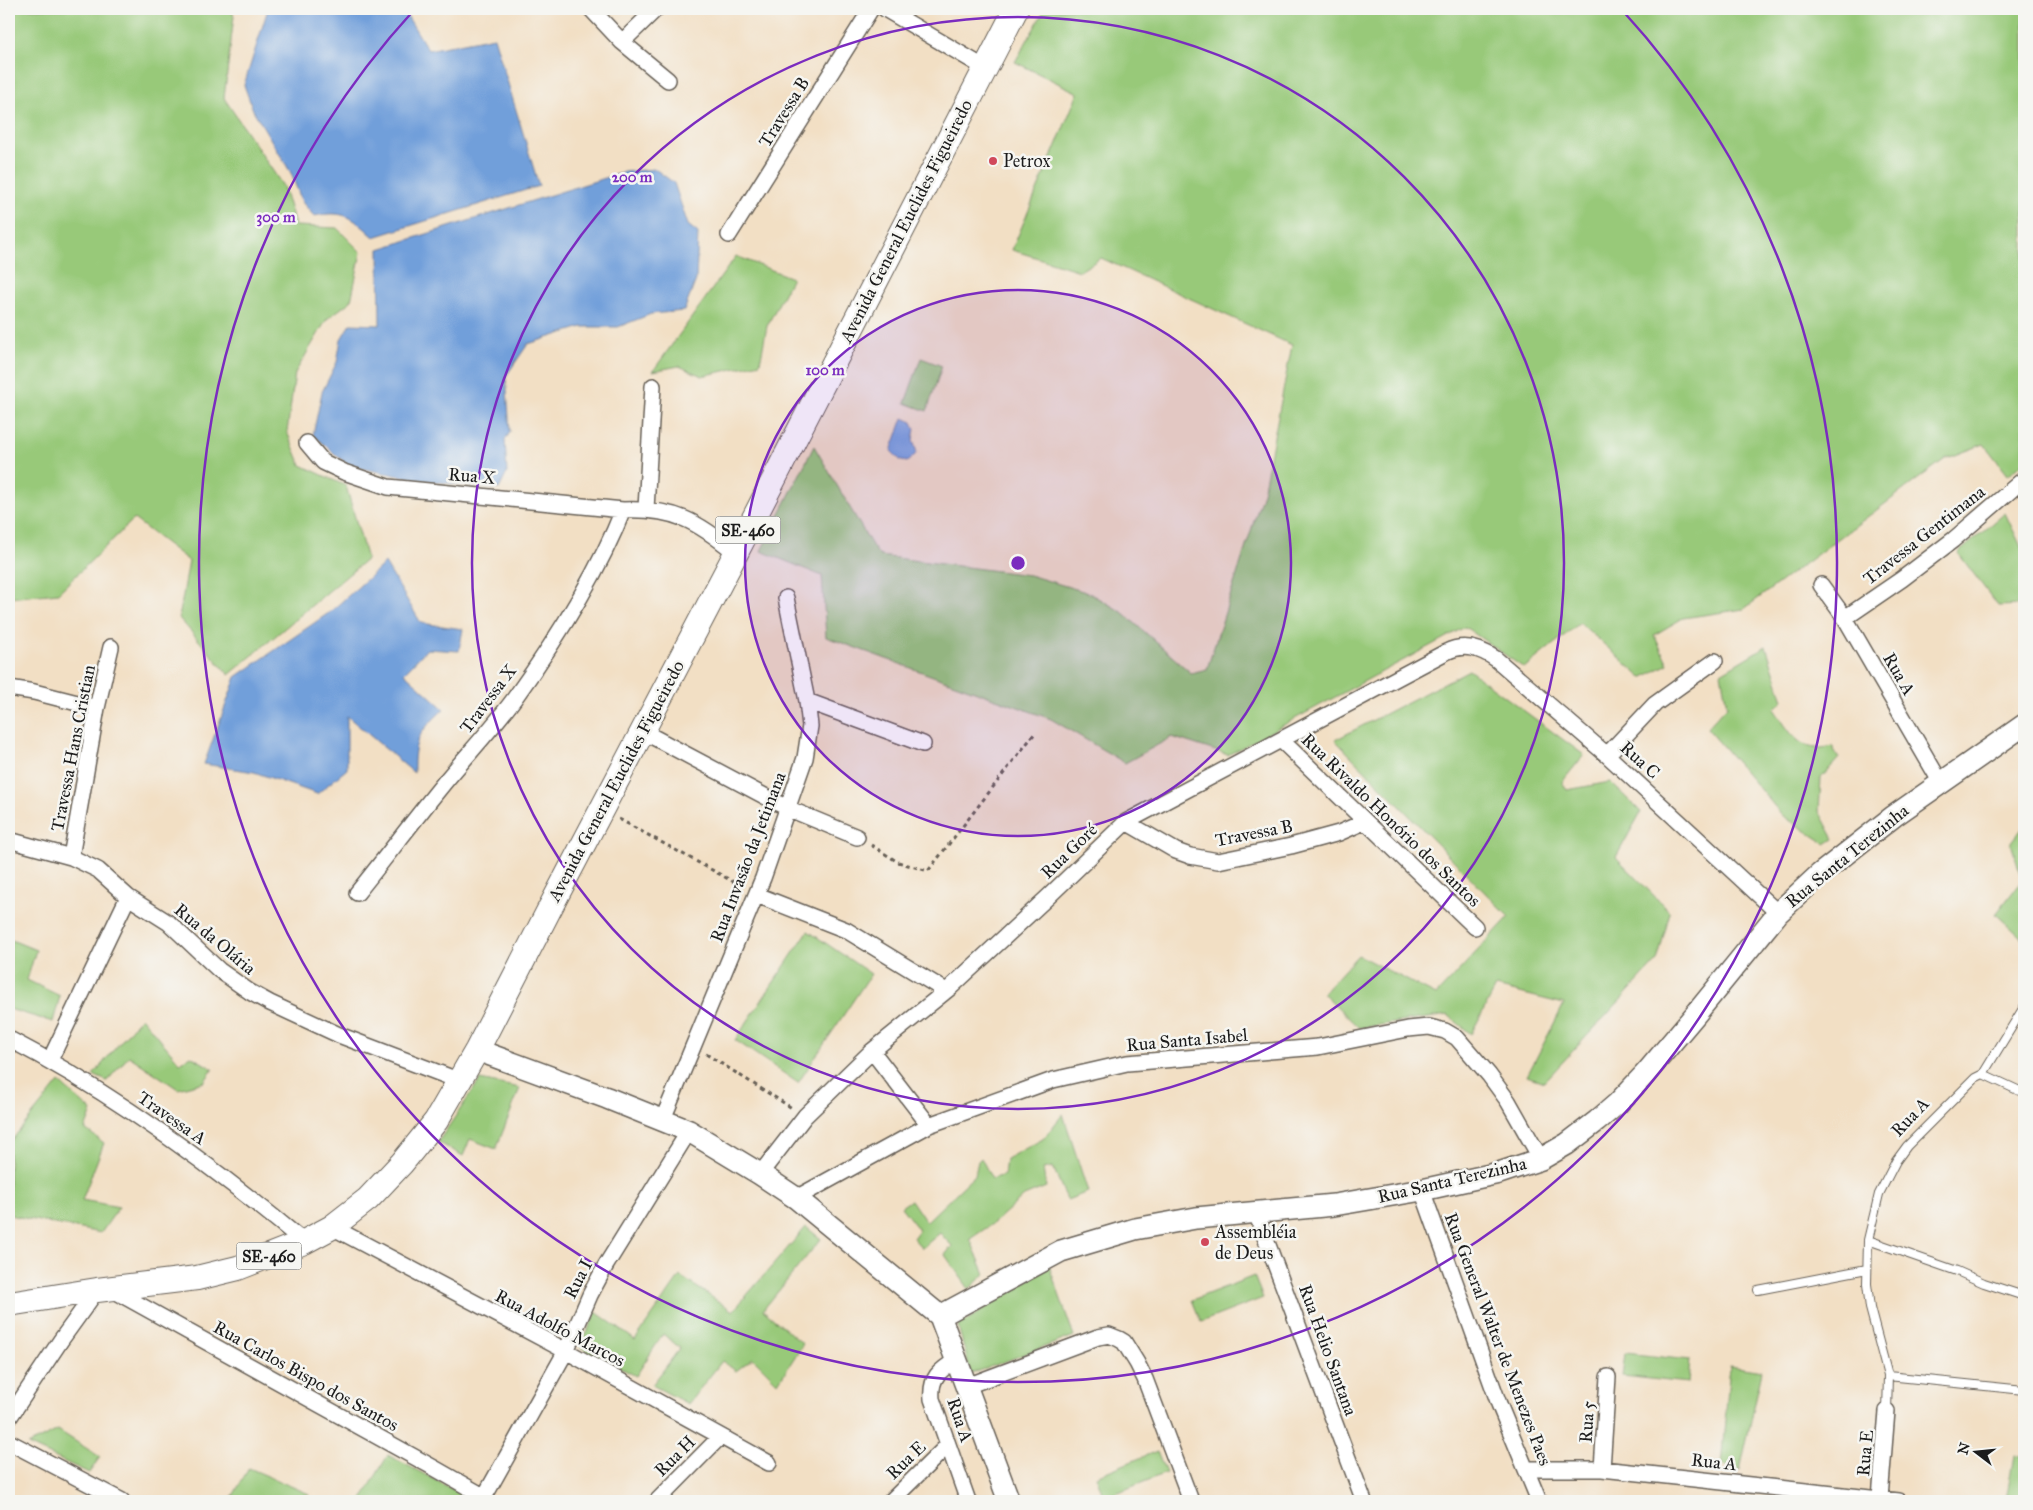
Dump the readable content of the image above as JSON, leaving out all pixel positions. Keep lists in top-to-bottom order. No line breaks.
{"streets":{"main road":["Avenida General Euclides Figueiredo","SE-460"],"street":["Travessa B","Rua X","Travessa Gentimana","Rua A","Travessa X","Travessa Hans Cristian","Rua C","Rua Rivaldo Honório dos Santos","Rua Goré","Rua Santa Terezinha","Rua Invasão da Jetimana","Rua da Olária","Rua Santa Isabel","Travessa A","Rua I","Rua Adolfo Marcos","Rua General Walter de Menezes Paes","Rua Helio Santana","Rua Carlos Bispo dos Santos","Rua 5","Rua E","Rua H"]},"crossings":[["Travessa B","Rua Rivaldo Honório dos Santos"],["Travessa B","Rua Goré"],["Avenida General Euclides Figueiredo","Rua X"],["Avenida General Euclides Figueiredo","Rua da Olária"],["Avenida General Euclides Figueiredo","Travessa A"],["Avenida General Euclides Figueiredo","Rua Adolfo Marcos"],["Avenida General Euclides Figueiredo","Rua Carlos Bispo dos Santos"],["Rua X","Travessa X"],["Travessa Gentimana","Rua A"],["Rua A","Rua Santa Terezinha"],["Rua A","Rua General Walter de Menezes Paes"],["Rua A","Rua 5"],["Rua A","Rua E"],["Travessa Hans Cristian","Rua da Olária"],["Rua C","Rua Goré"],["Rua C","Rua Santa Terezinha"],["Rua Rivaldo Honório dos Santos","Rua Goré"],["Rua Santa Terezinha","Rua Santa Isabel"],["Rua Santa Terezinha","Rua General Walter de Menezes Paes"],["Rua Santa Terezinha","Rua Helio Santana"],["Rua I","Rua Adolfo Marcos"],["Rua I","Rua Carlos Bispo dos Santos"],["Rua Adolfo Marcos","Rua H"]],"places":["Petrox","Assembléia de Deus"],"north":"left","rings":["200 m","300 m","100 m"]}
